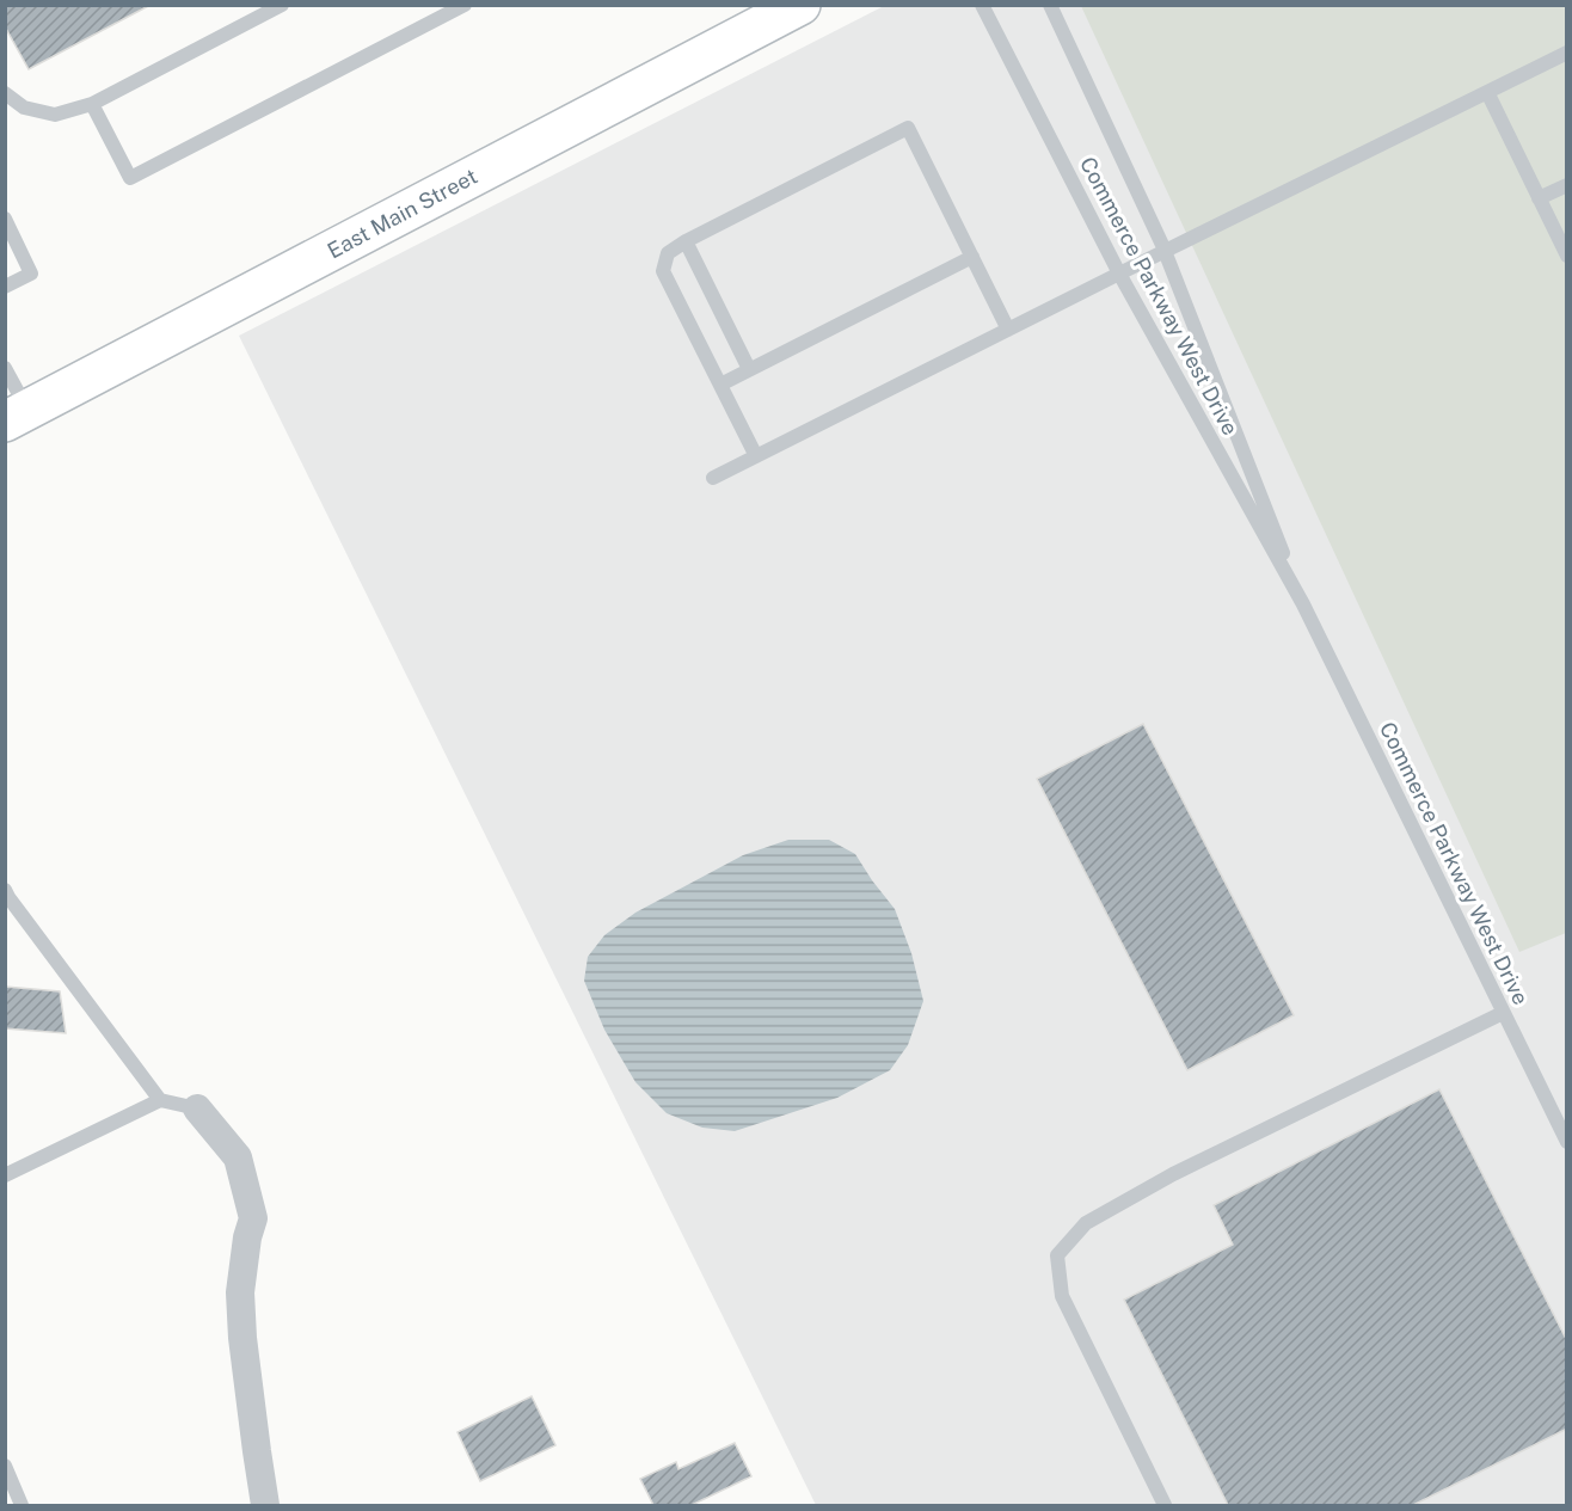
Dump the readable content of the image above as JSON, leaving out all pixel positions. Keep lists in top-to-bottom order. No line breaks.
{"streets":{"main road":["East Main Street"],"lane":["Commerce Parkway West Drive"]}}
